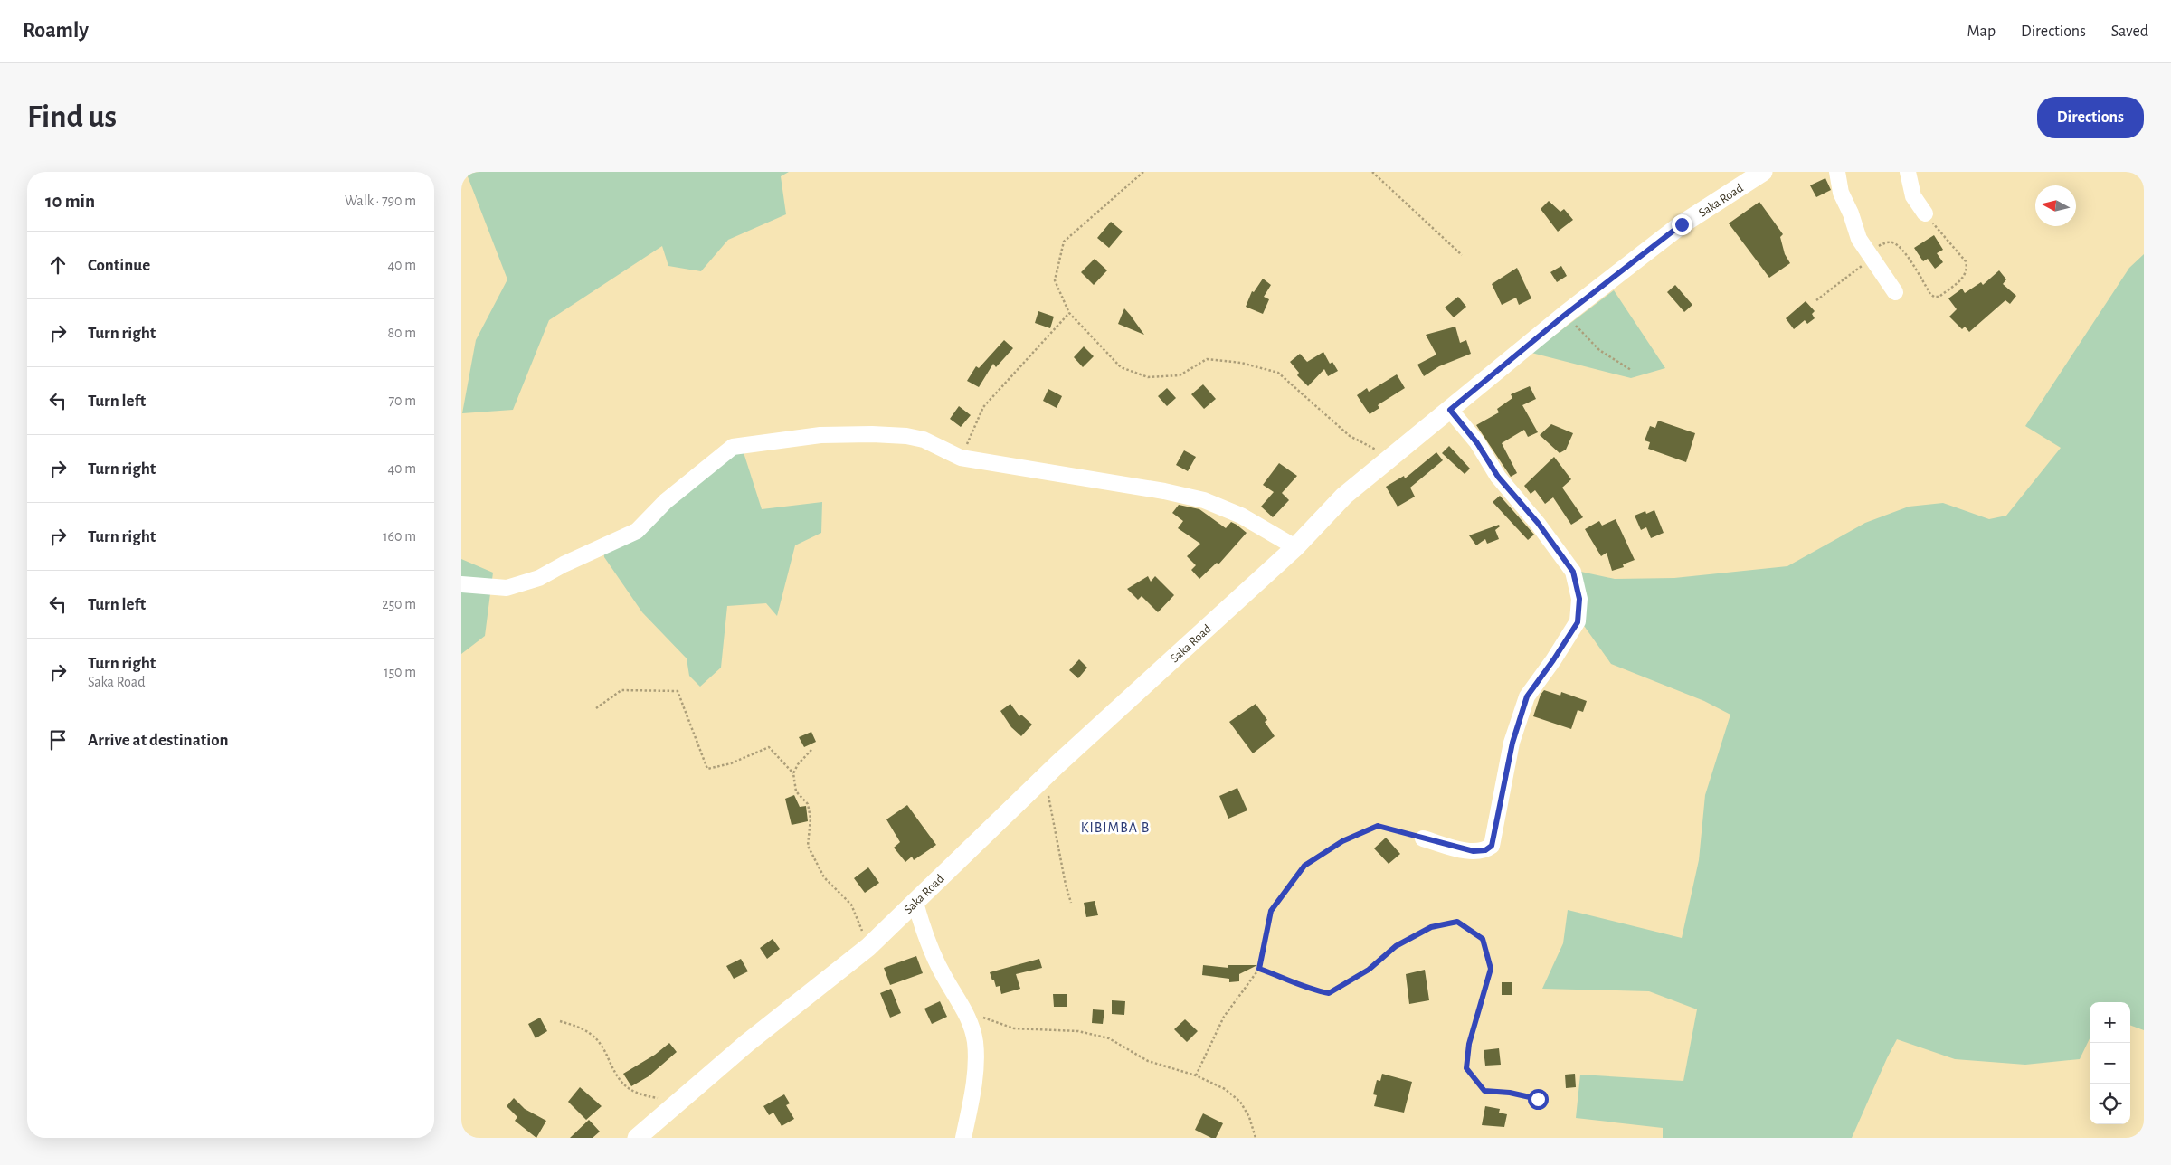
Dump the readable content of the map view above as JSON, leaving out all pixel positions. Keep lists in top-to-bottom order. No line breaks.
{"streets":{"main road":["Saka Road"]},"districts":["KIBIMBA B"],"north":"left","page":{"header":"Roamly","nav":["Map","Directions","Saved"],"buttons":"Directions","title":"Find us","heading":["10 min","Walk · 790 m"],"list":[["Continue","40 m"],["Turn right","80 m"],["Turn left","70 m"],["Turn right","40 m"],["Turn right","160 m"],["Turn left","250 m"],["Turn right","Saka Road","150 m"],"Arrive at destination"],"map_buttons":["+","−"]}}
